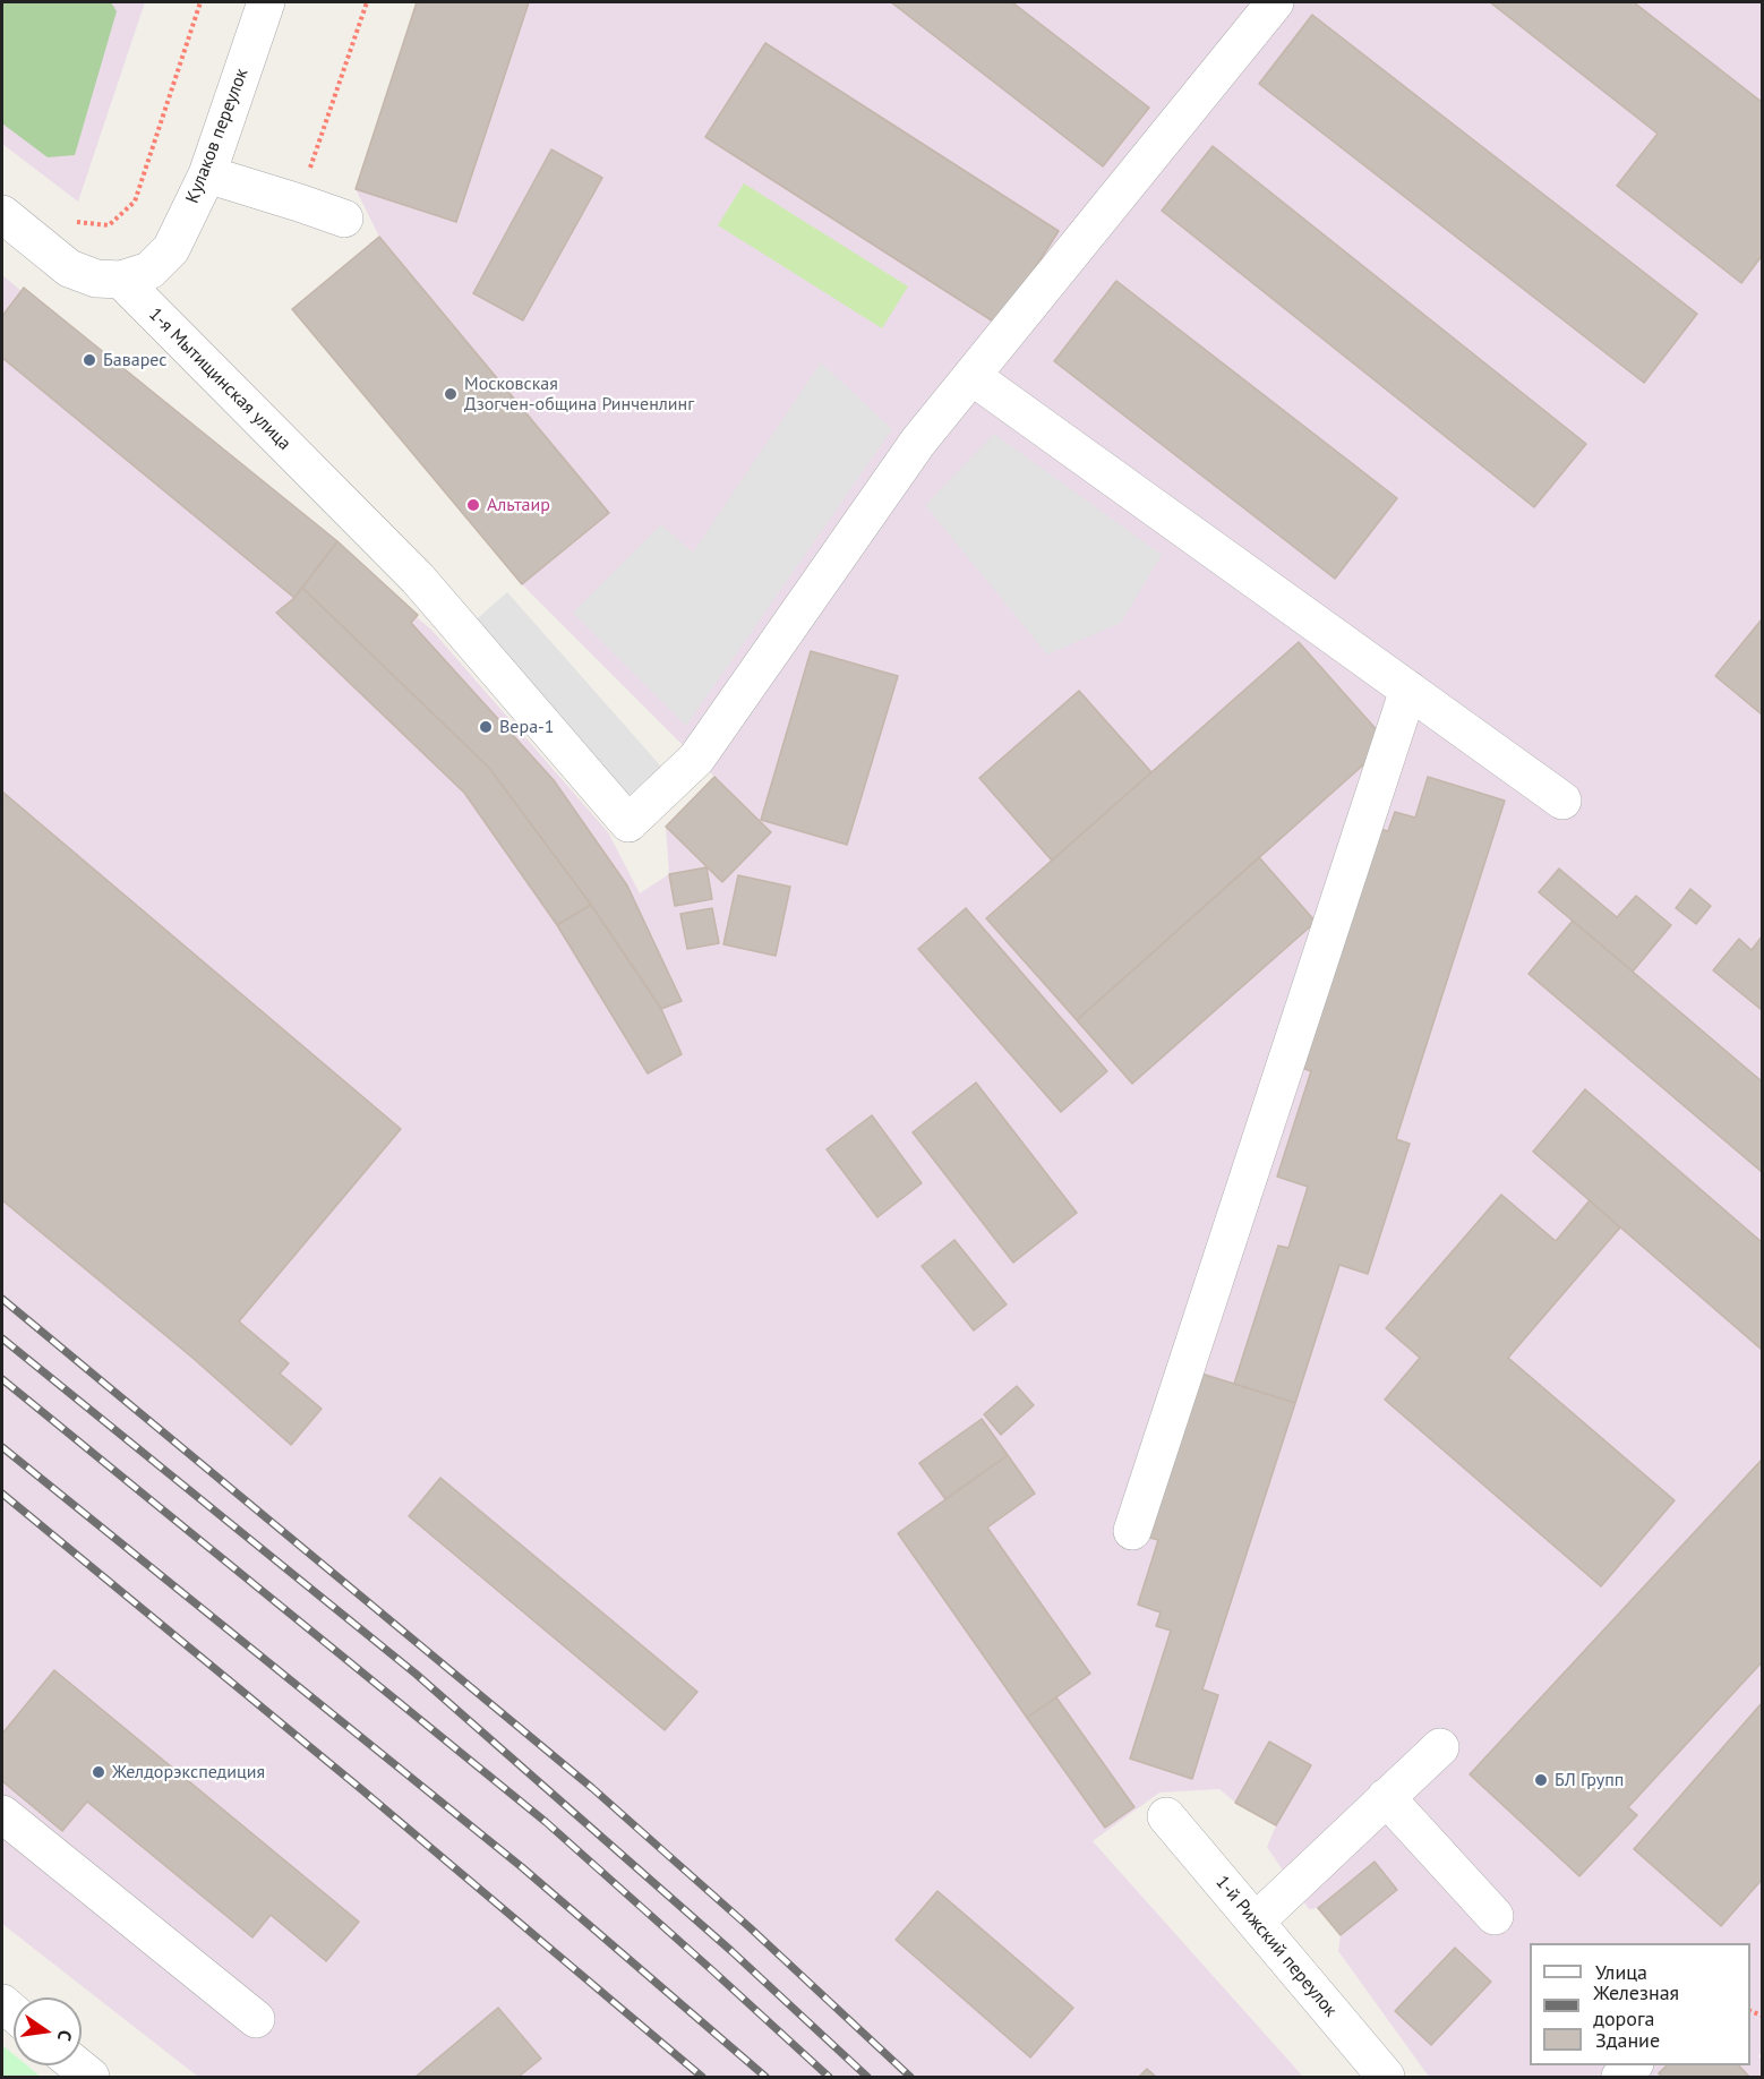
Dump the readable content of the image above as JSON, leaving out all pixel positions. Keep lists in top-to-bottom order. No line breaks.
{"streets":{"street":["Кулаков переулок","1-я Мытищинская улица","1-й Рижский переулок"]},"crossings":[["Кулаков переулок","1-я Мытищинская улица"]],"places":["Баварес","Московская Дзогчен-община Ринченлинг","Альтаир","Вера-1","Желдорэкспедиция","БЛ Групп"],"legend":["Улица","Железная дорога","Здание"],"north":"right"}
